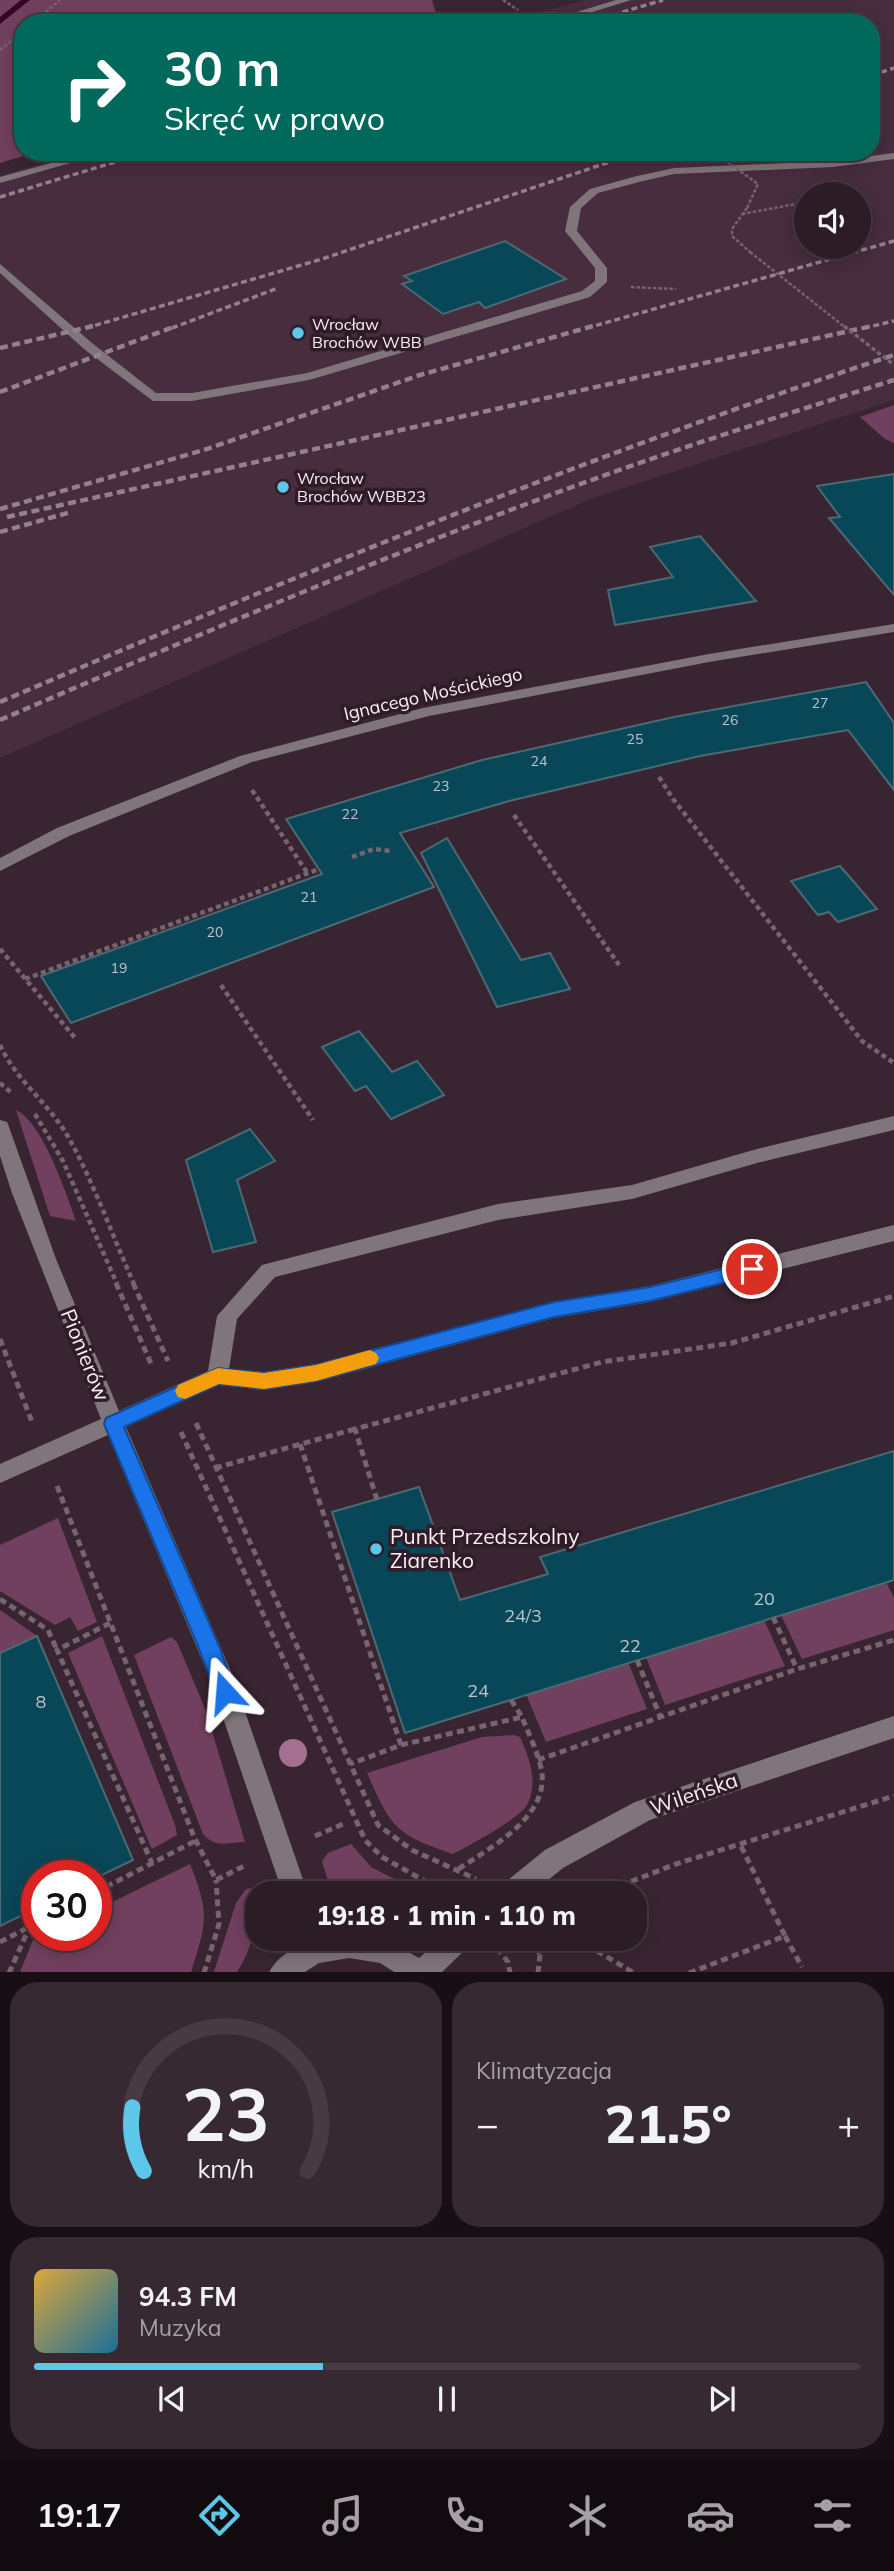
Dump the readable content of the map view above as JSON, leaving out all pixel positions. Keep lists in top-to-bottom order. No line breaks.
{"streets":{"street":["Ignacego Mościckiego","Pionierów","Wileńska"]},"places":["Wrocław Brochów WBB","Wrocław Brochów WBB23","Punkt Przedszkolny Ziarenko"],"house_numbers":["27","26","25","24","23","22","21","20","19","20","24/3","22","24","8"],"page":{"turn":["30 m","Skręć w prawo"],"limit":"30","trip":"19:18 · 1 min · 110 m","tile":"Klimatyzacja","heat":["−","21.5°","+"],"song":["94.3 FM","Muzyka"],"tabs":"19:17","gauge":["23","km/h"]}}
